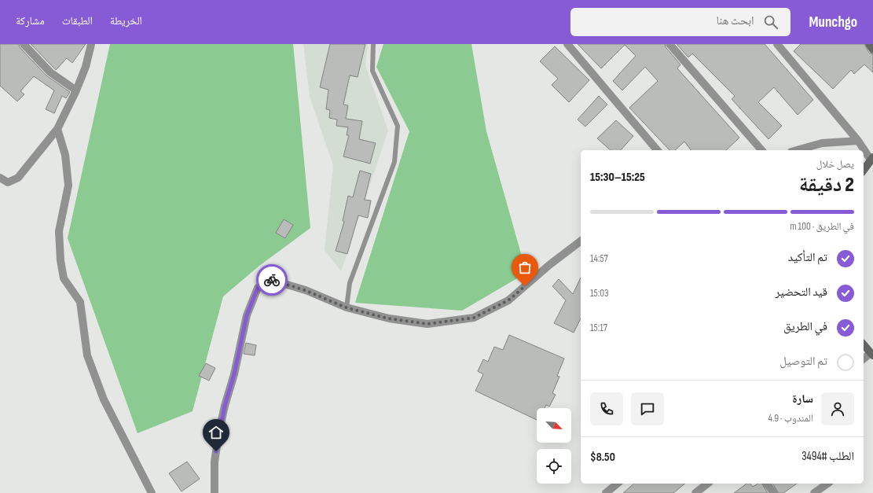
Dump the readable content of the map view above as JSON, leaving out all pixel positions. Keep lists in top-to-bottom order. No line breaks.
{"north":"bottom right","page":{"header":"Munchgo","search":"ابحث هنا","nav":["الخريطة","الطبقات","مشاركة"],"heading":["2 دقيقة","يصل خلال","15:25–15:30"],"panel":["سارة","المندوب · 4.9","الطلب #3494","$8.50"],"bar":"في الطريق · 100 m","list":[["تم التأكيد","14:57"],["قيد التحضير","15:03"],["في الطريق","15:17"],"تم التوصيل"]}}
